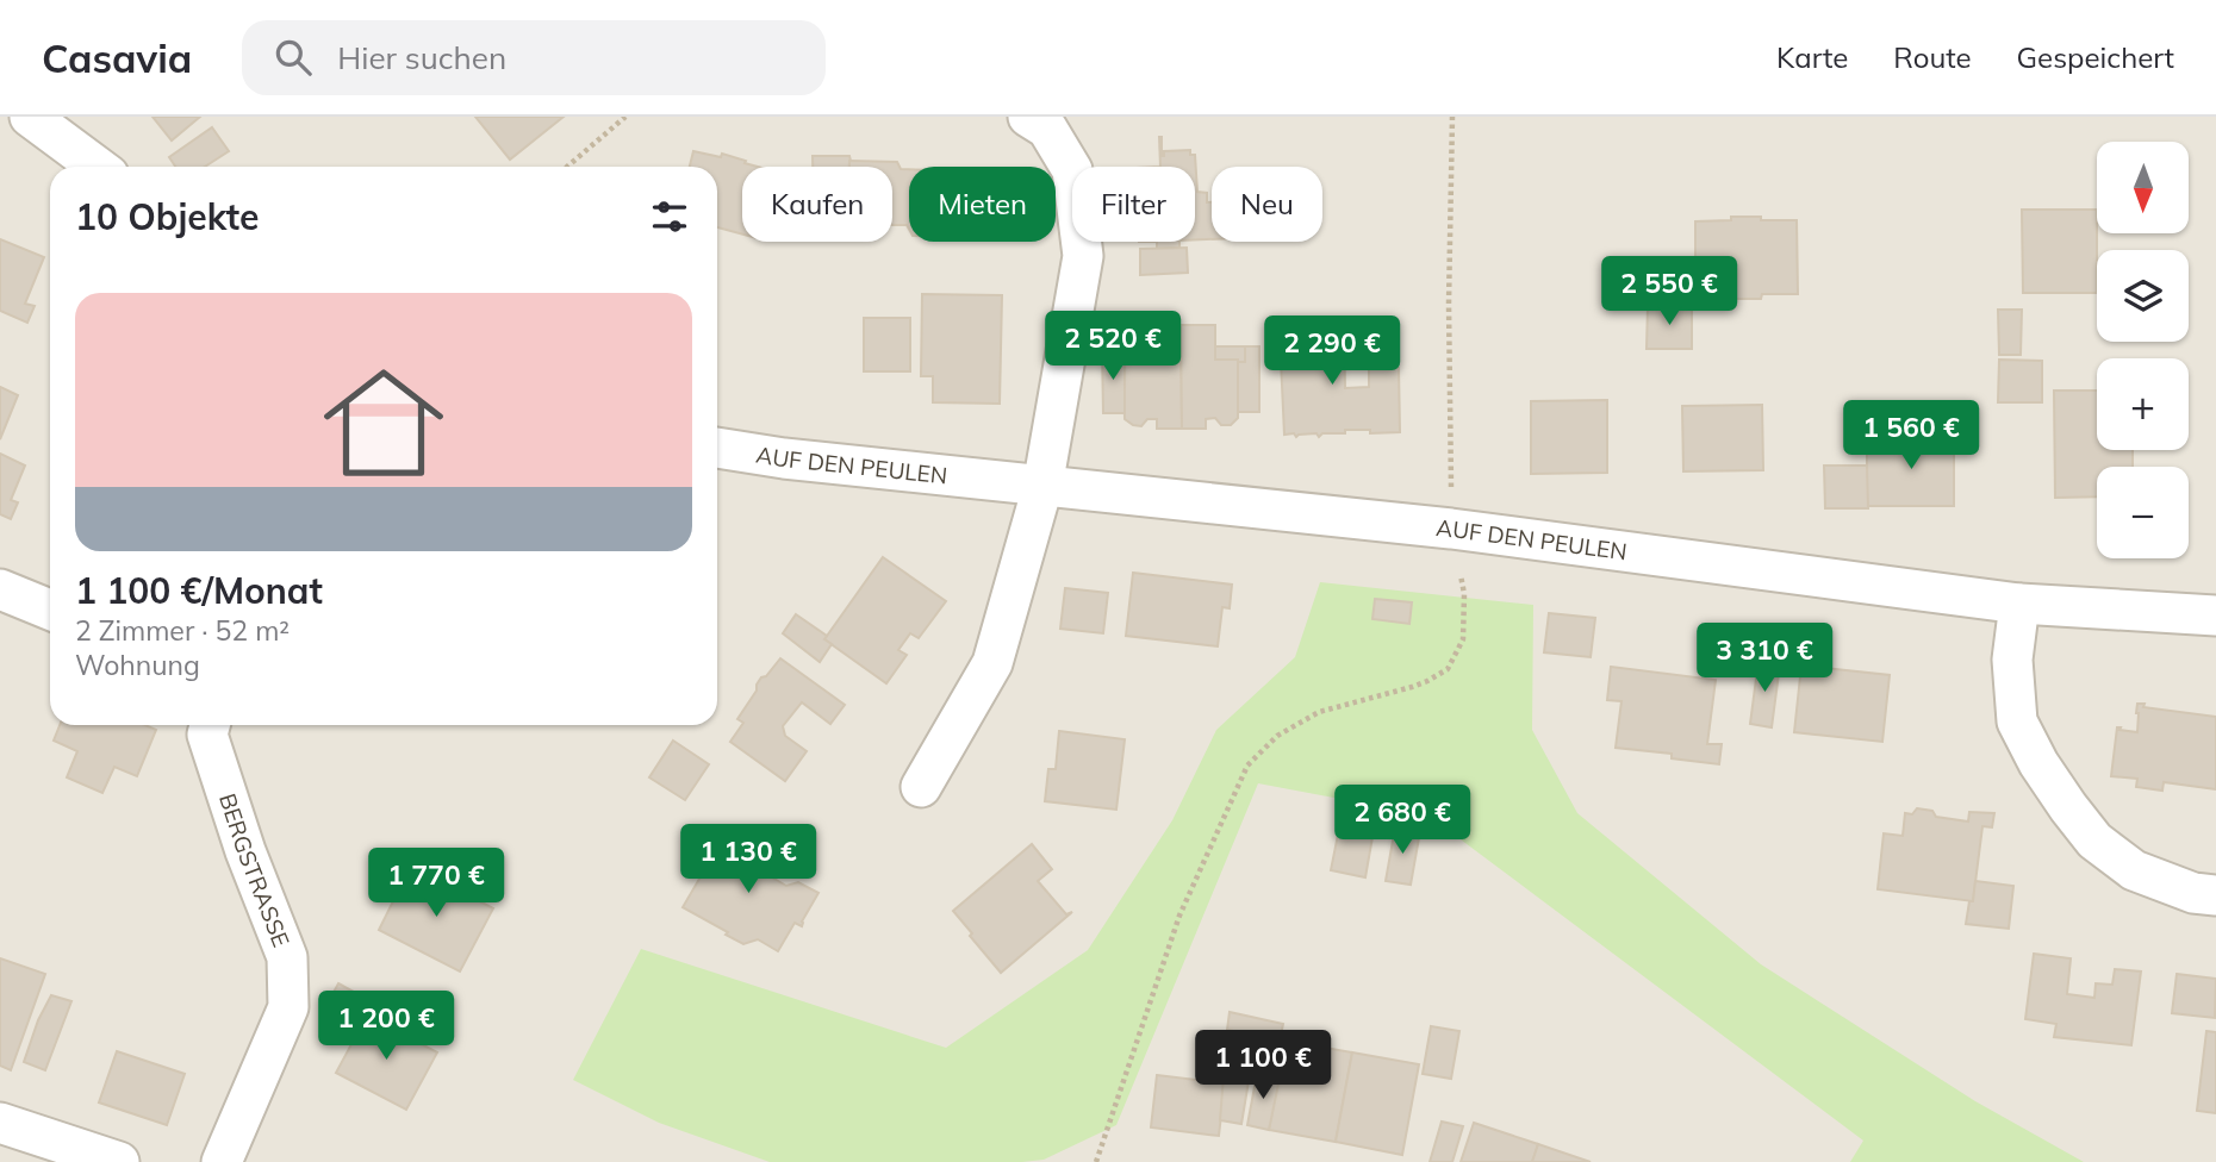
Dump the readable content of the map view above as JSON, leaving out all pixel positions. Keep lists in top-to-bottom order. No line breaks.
{"streets":{"street":["AUF DEN PEULEN","BERGSTRASSE"]},"north":"bottom","page":{"header":"Casavia","search":"Hier suchen","nav":["Karte","Route","Gespeichert"],"map_buttons":["+","−"],"chip":["Kaufen","Mieten","Filter","Neu"],"heading":"10 Objekte","price":["2 550 €","2 520 €","2 290 €","1 560 €","3 310 €","2 680 €","1 130 €","1 770 €","1 200 €","1 100 €"],"list":[{"name":"1 100 €/Monat","note":"2 Zimmer · 52 m² · Wohnung"}]}}
